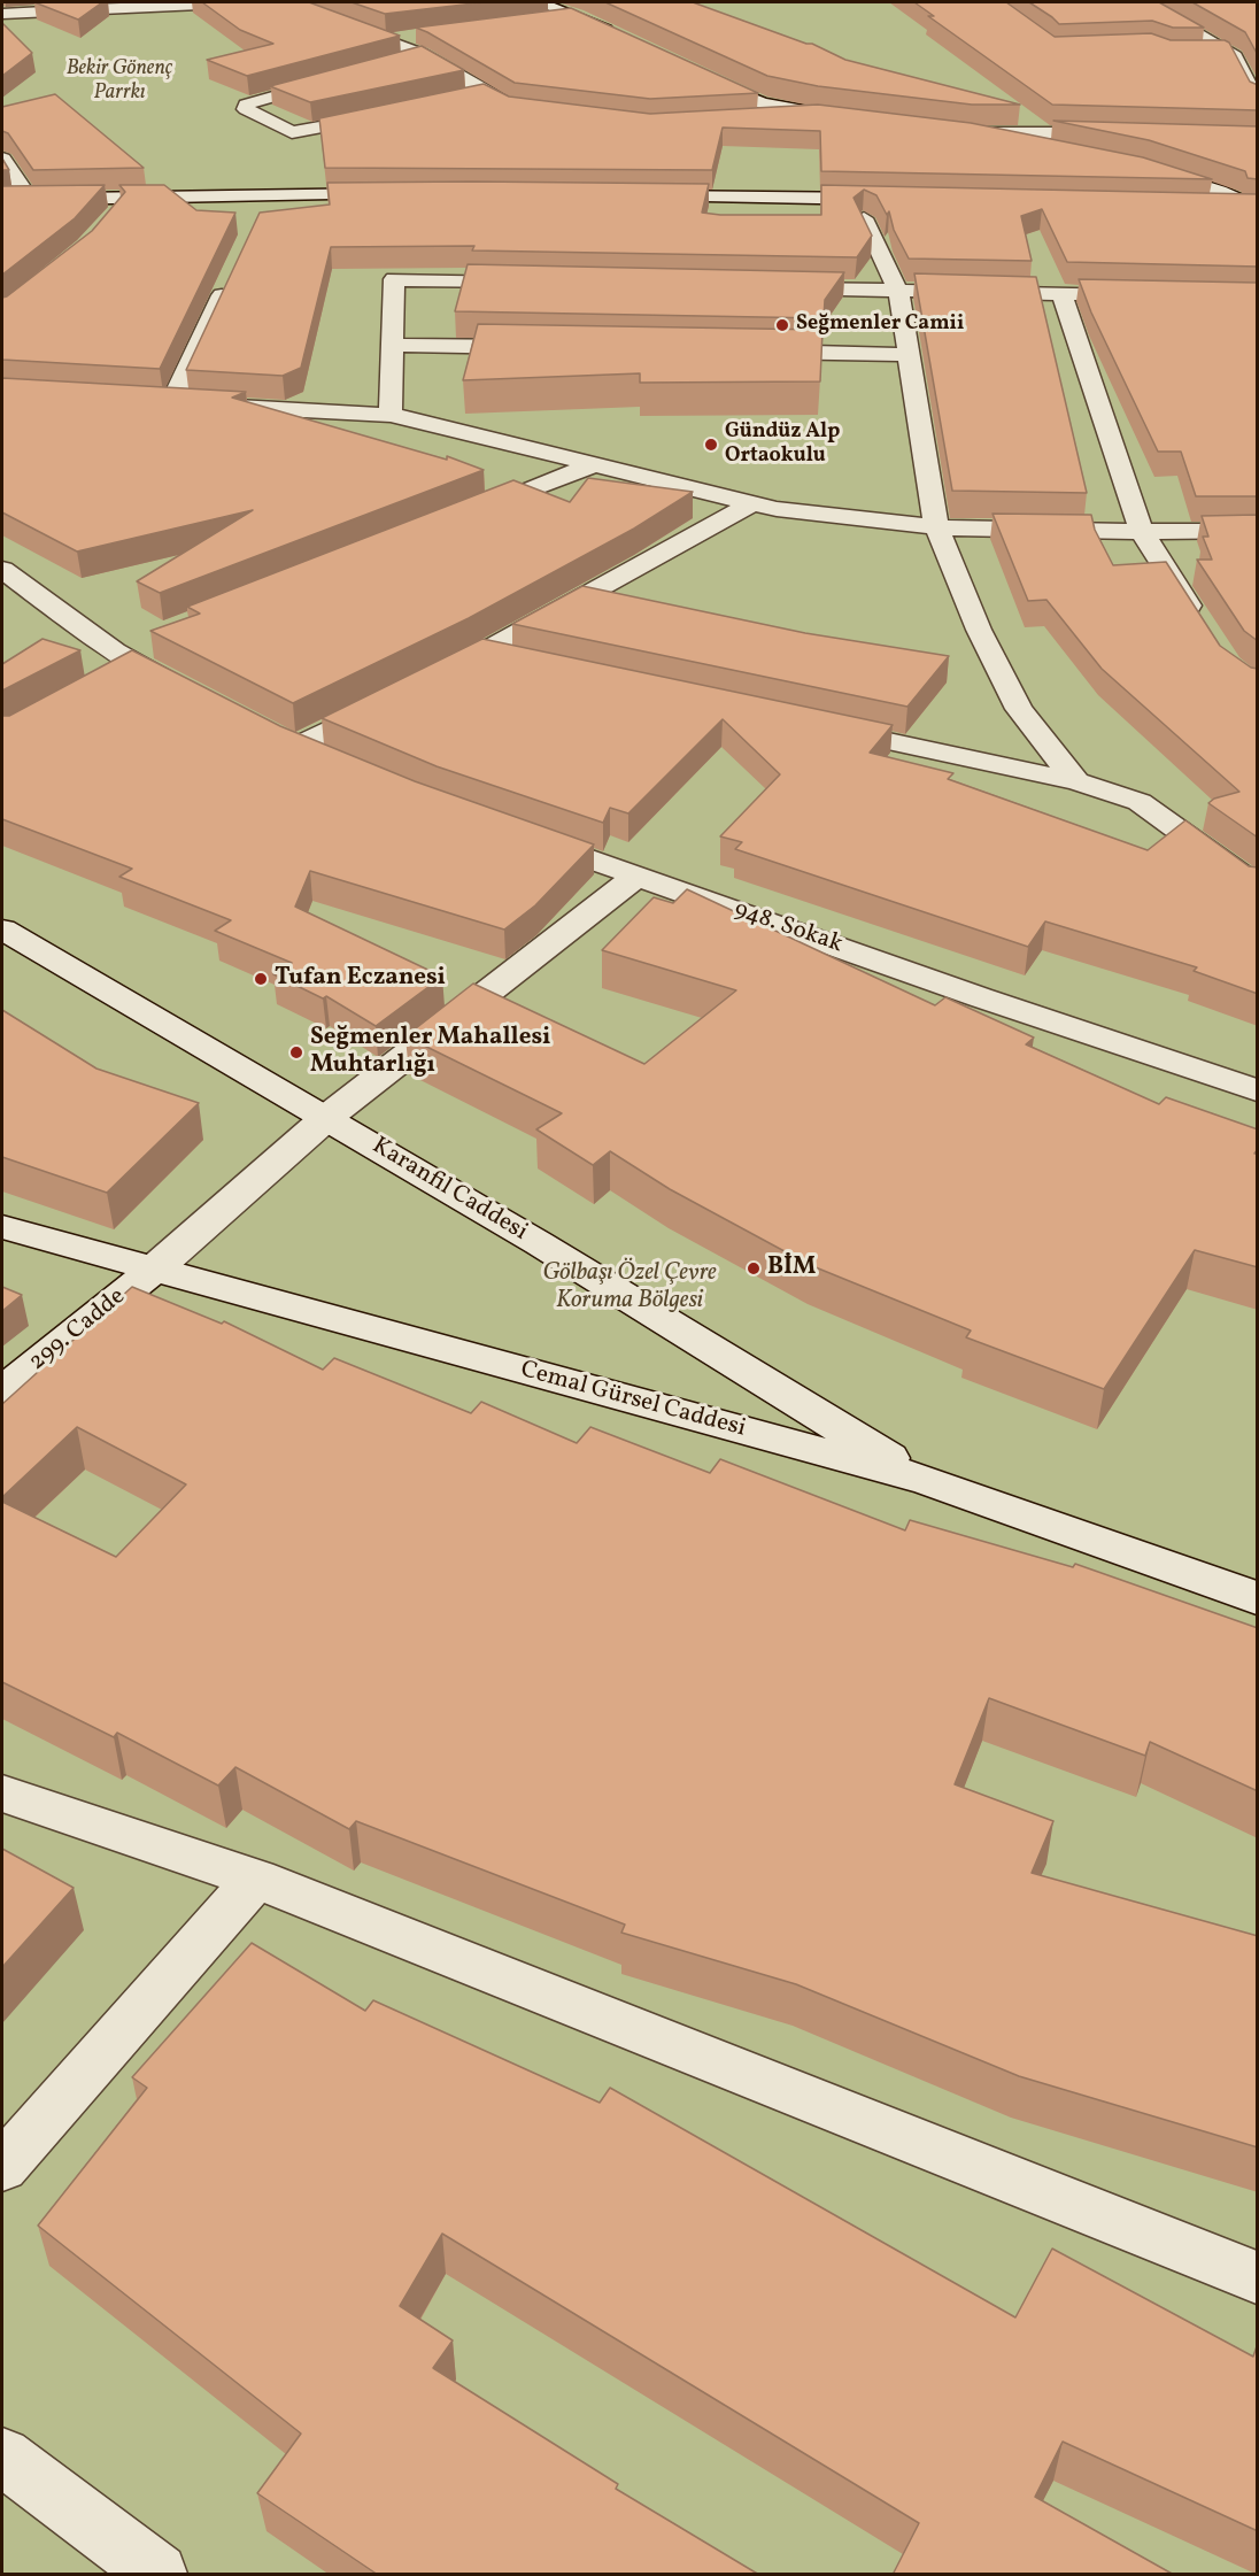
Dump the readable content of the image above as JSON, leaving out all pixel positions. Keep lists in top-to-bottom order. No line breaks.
{"streets":{"street":["948. Sokak","Karanfil Caddesi","299. Cadde","Cemal Gürsel Caddesi"]},"crossings":[["948. Sokak","299. Cadde"],["Karanfil Caddesi","299. Cadde"],["Karanfil Caddesi","Cemal Gürsel Caddesi"],["299. Cadde","Cemal Gürsel Caddesi"]],"parks":["Bekir Gönenç Parrkı","Gölbaşı Özel Çevre Koruma Bölgesi"],"places":["Seğmenler Camii","Gündüz Alp Ortaokulu","Tufan Eczanesi","Seğmenler Mahallesi Muhtarlığı","BİM"]}
